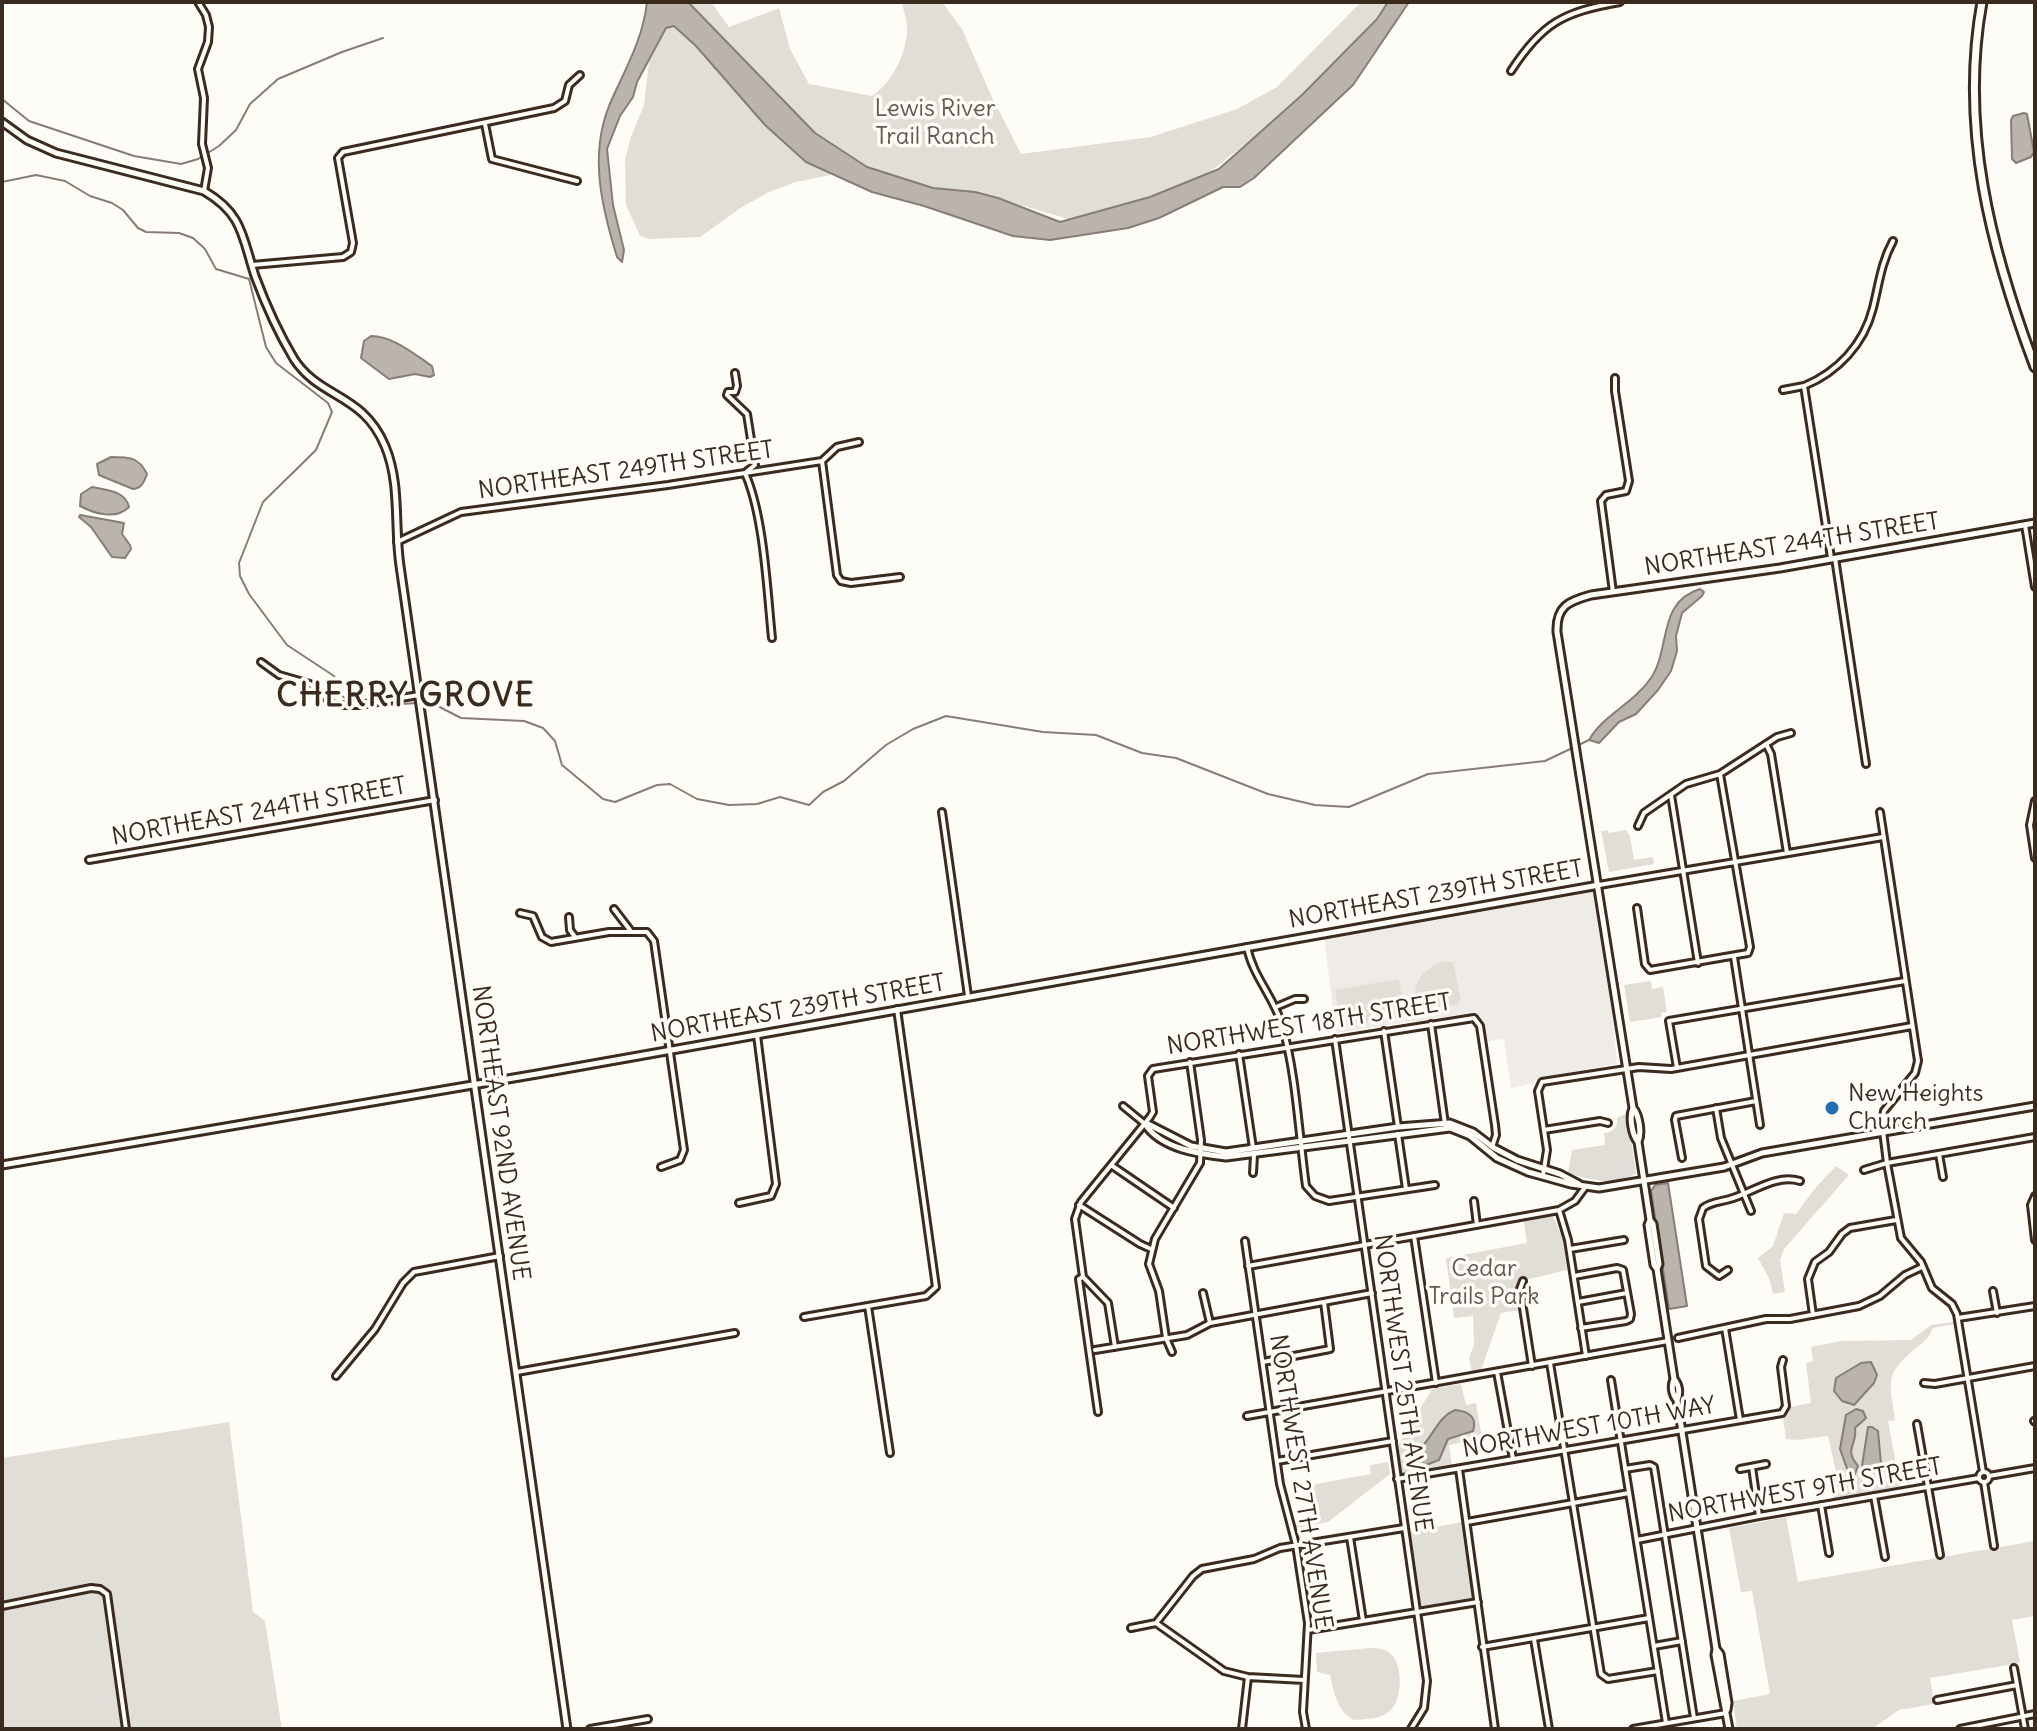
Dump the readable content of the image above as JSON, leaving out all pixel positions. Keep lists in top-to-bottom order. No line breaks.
{"streets":{"street":["NORTHEAST 249TH STREET","NORTHEAST 244TH STREET","NORTHEAST 239TH STREET","NORTHWEST 18TH STREET","NORTHEAST 92ND AVENUE","NORTHWEST 25TH AVENUE","NORTHWEST 10TH WAY","NORTHWEST 27TH AVENUE","NORTHWEST 9TH STREET"]},"crossings":[["NORTHEAST 249TH STREET","NORTHEAST 92ND AVENUE"],["NORTHEAST 244TH STREET","NORTHEAST 239TH STREET"],["NORTHEAST 244TH STREET","NORTHEAST 92ND AVENUE"],["NORTHEAST 239TH STREET","NORTHEAST 92ND AVENUE"],["NORTHWEST 18TH STREET","NORTHWEST 25TH AVENUE"],["NORTHWEST 25TH AVENUE","NORTHWEST 10TH WAY"]],"districts":["CHERRY GROVE"],"parks":["Lewis River Trail Ranch","Cedar Trails Park"],"places":["New Heights Church"]}
